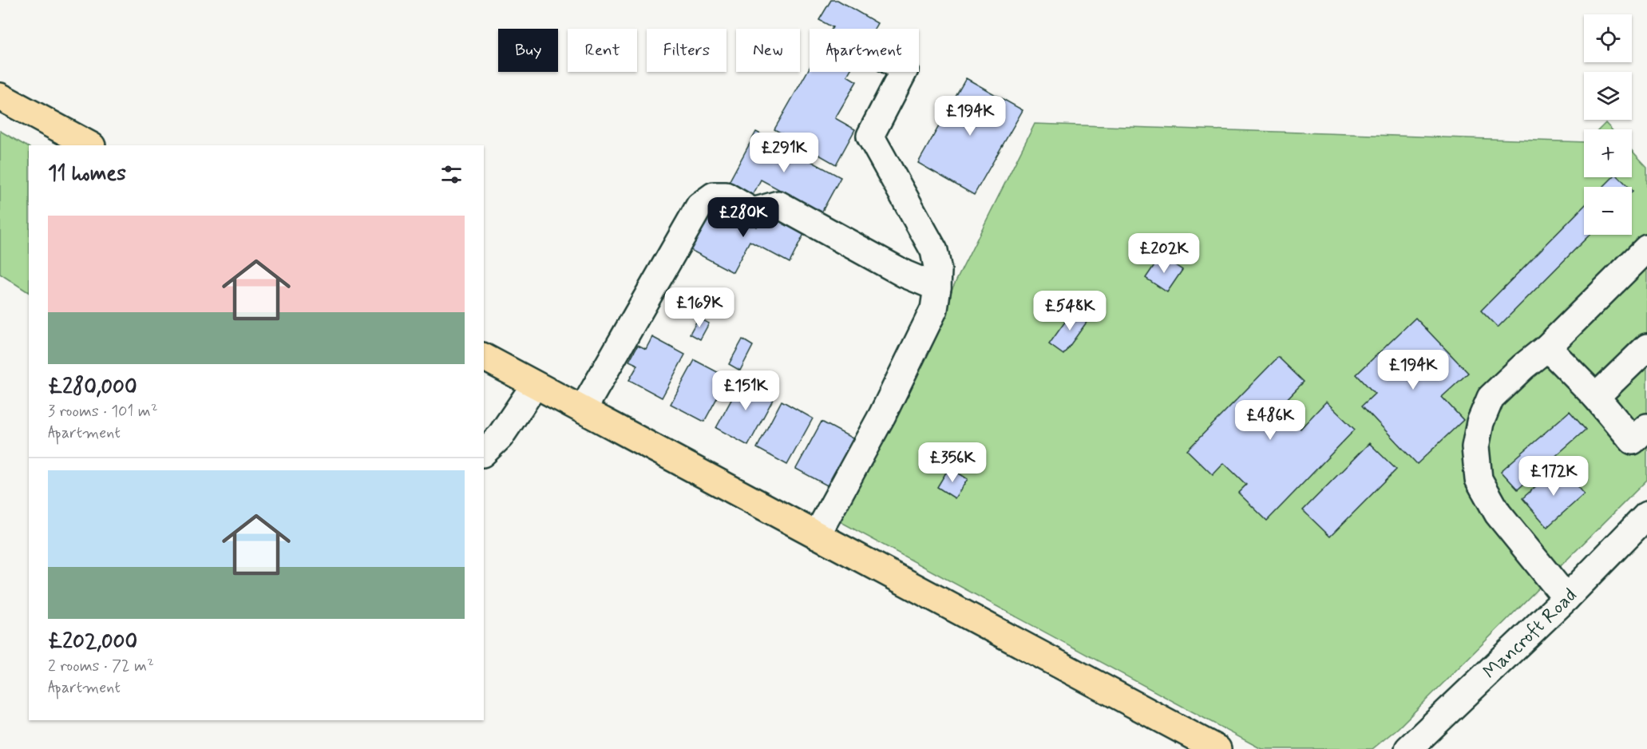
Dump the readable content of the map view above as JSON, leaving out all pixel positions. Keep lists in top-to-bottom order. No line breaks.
{"streets":{"street":["Mancroft Road"]},"page":{"map_buttons":["+","−"],"chip":["Buy","Rent","Filters","New","Apartment"],"price":["£194K","£291K","£280K","£202K","£169K","£548K","£194K","£151K","£486K","£356K","£172K"],"heading":"11 homes","list":[{"name":"£280,000","note":"3 rooms · 101 m² · Apartment"},{"name":"£202,000","note":"2 rooms · 72 m² · Apartment"}]}}
